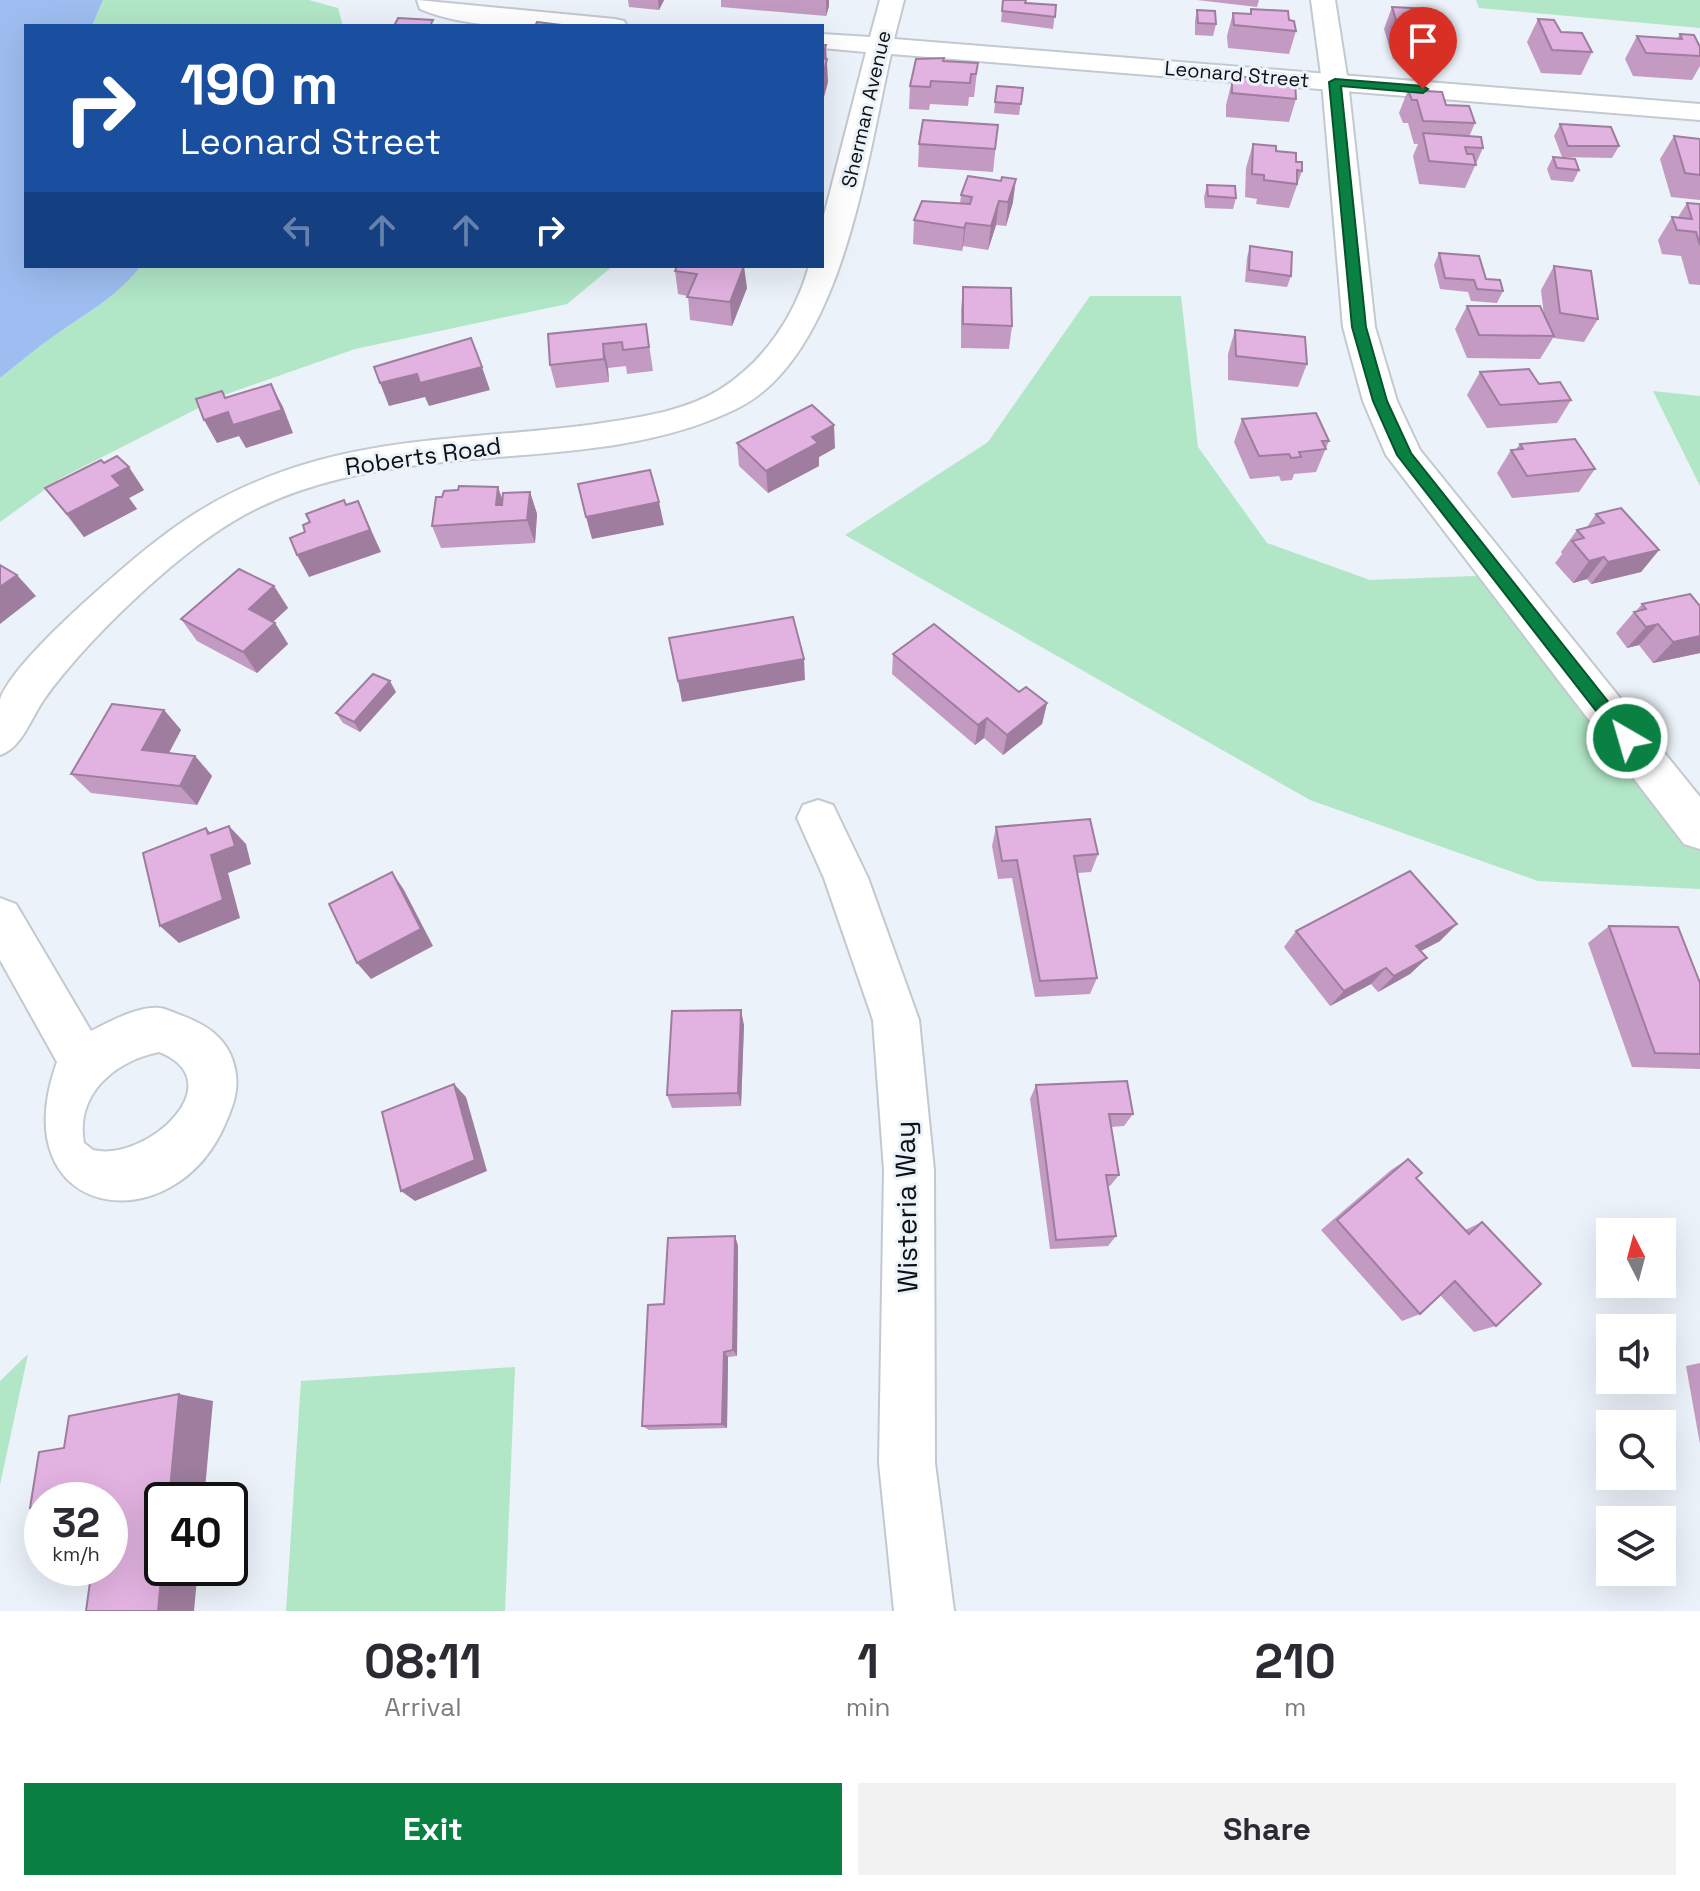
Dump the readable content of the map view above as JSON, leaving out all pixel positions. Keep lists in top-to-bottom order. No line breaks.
{"streets":{"street":["Leonard Street","Sherman Avenue","Roberts Road","Wisteria Way"]},"crossings":[["Leonard Street","Sherman Avenue"],["Sherman Avenue","Roberts Road"]],"north":"top","page":{"turn":["190 m","Leonard Street"],"speed":"32 km/h","limit":"40","eta":["08:11","Arrival","1","min","210","m"],"buttons":["Exit","Share"]}}
